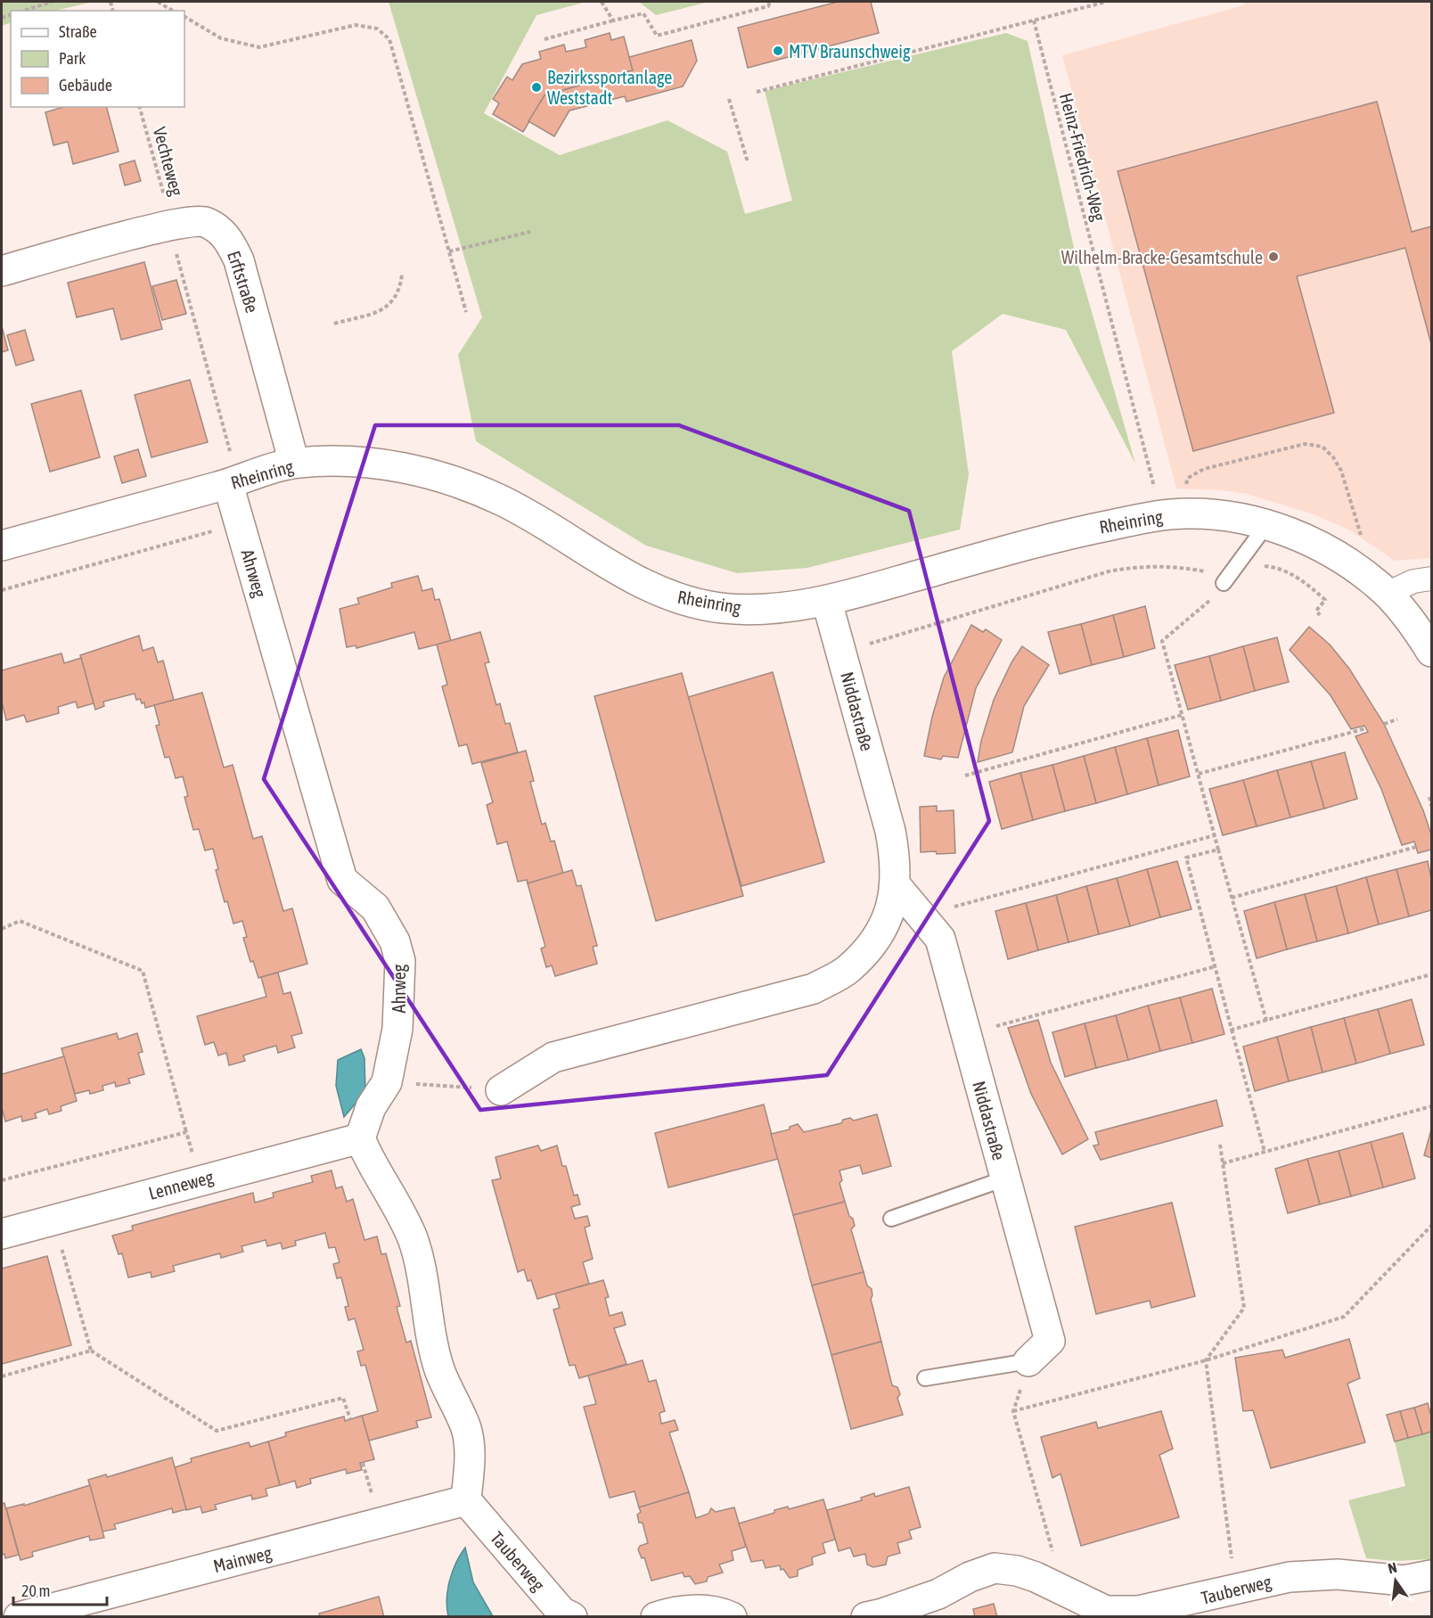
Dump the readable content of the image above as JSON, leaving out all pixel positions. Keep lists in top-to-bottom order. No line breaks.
{"streets":{"street":["Erftstraße","Rheinring","Ahrweg","Niddastraße","Lenneweg","Mainweg","Tauberweg"],"path":["Heinz-Friedrich-Weg","Vechteweg"]},"crossings":[["Vechteweg","Erftstraße"],["Erftstraße","Rheinring"],["Rheinring","Ahrweg"],["Rheinring","Niddastraße"],["Ahrweg","Lenneweg"],["Mainweg","Tauberweg"]],"places":["MTV Braunschweig","Bezirkssportanlage Weststadt","Wilhelm-Bracke-Gesamtschule"],"legend":["Straße","Park","Gebäude"],"scale_bar":"20 m","north":"top"}
